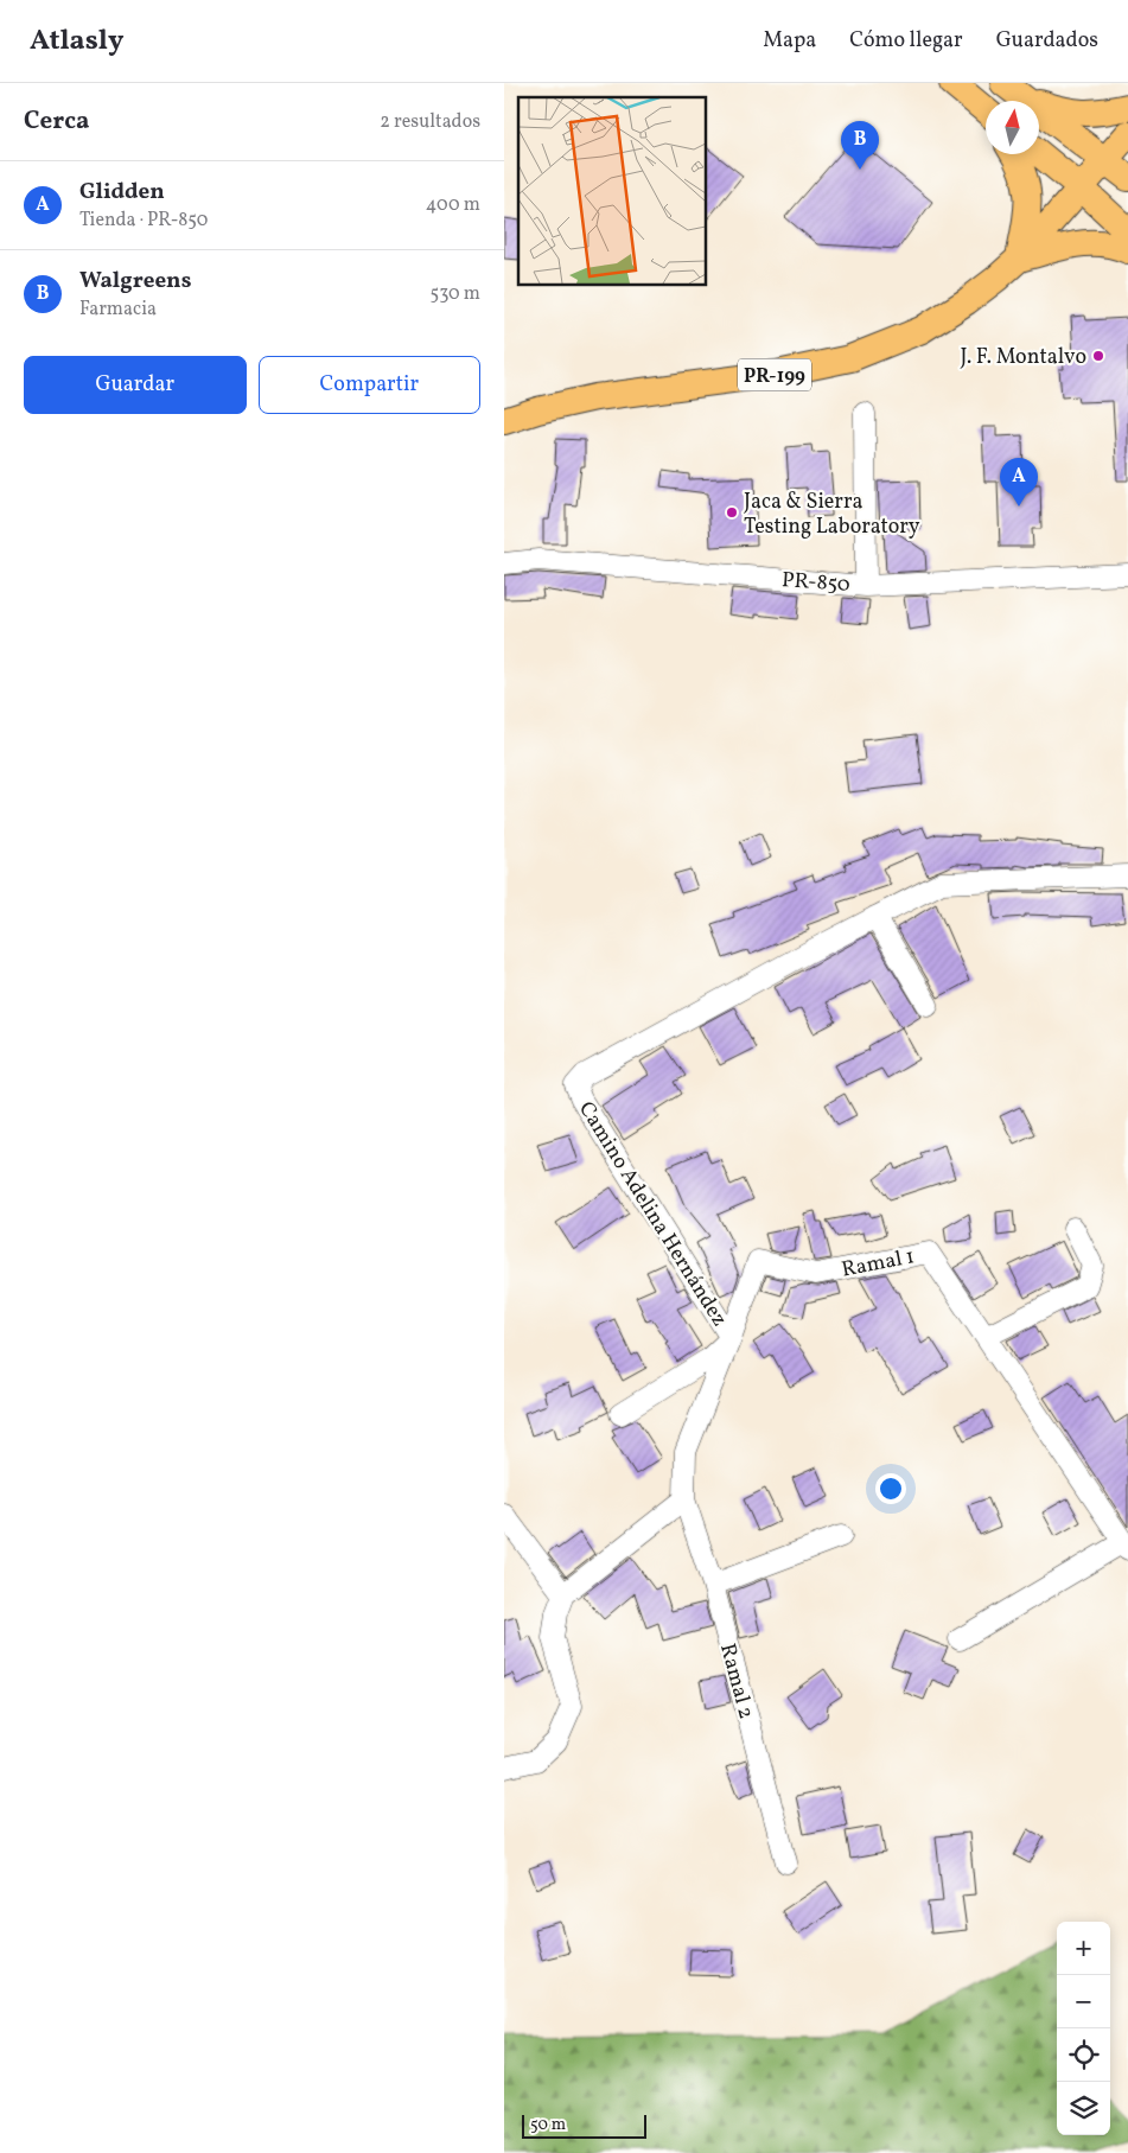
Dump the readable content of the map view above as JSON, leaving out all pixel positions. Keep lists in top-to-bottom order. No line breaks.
{"streets":{"main road":["PR-199"],"street":["PR-850","Camino Adelina Hernández","Ramal 1","Ramal 2"]},"crossings":[["Camino Adelina Hernández","Ramal 1"],["Camino Adelina Hernández","Ramal 2"]],"places":["J. F. Montalvo","Jaca & Sierra Testing Laboratory"],"scale_bar":"50 m","north":"top","page":{"header":"Atlasly","nav":["Mapa","Cómo llegar","Guardados"],"heading":["Cerca","2 resultados"],"pins":["B","A"],"list":[{"mark":"A","name":"Glidden","note":"Tienda · PR-850","value":"400 m"},{"mark":"B","name":"Walgreens","note":"Farmacia","value":"530 m"}],"buttons":["Guardar","Compartir"],"map_buttons":["+","−"],"scale":"50 m"}}
